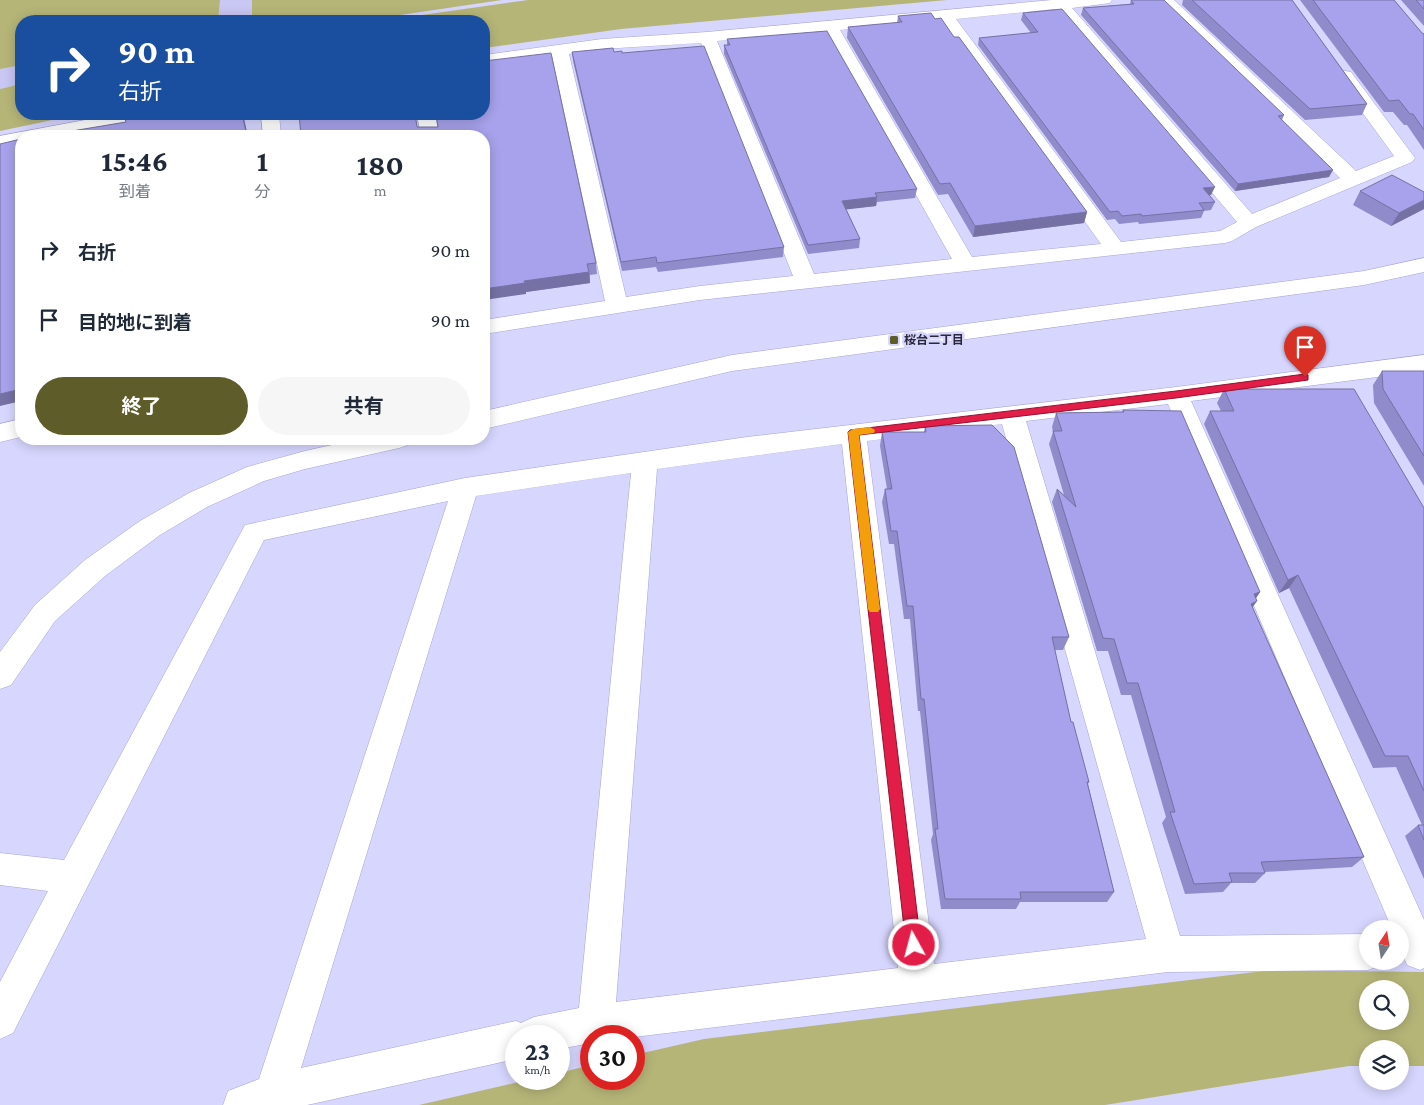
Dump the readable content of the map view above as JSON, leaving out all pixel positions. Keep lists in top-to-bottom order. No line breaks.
{"places":{"transit":["桜台二丁目"]},"north":"top","page":{"turn":["90 m","右折"],"eta":["15:46","到着","1","分","180","m"],"list":[{"name":"右折","value":"90 m"},{"name":"目的地に到着","value":"90 m"}],"buttons":["終了","共有"],"speed":"23 km/h","limit":"30"}}
